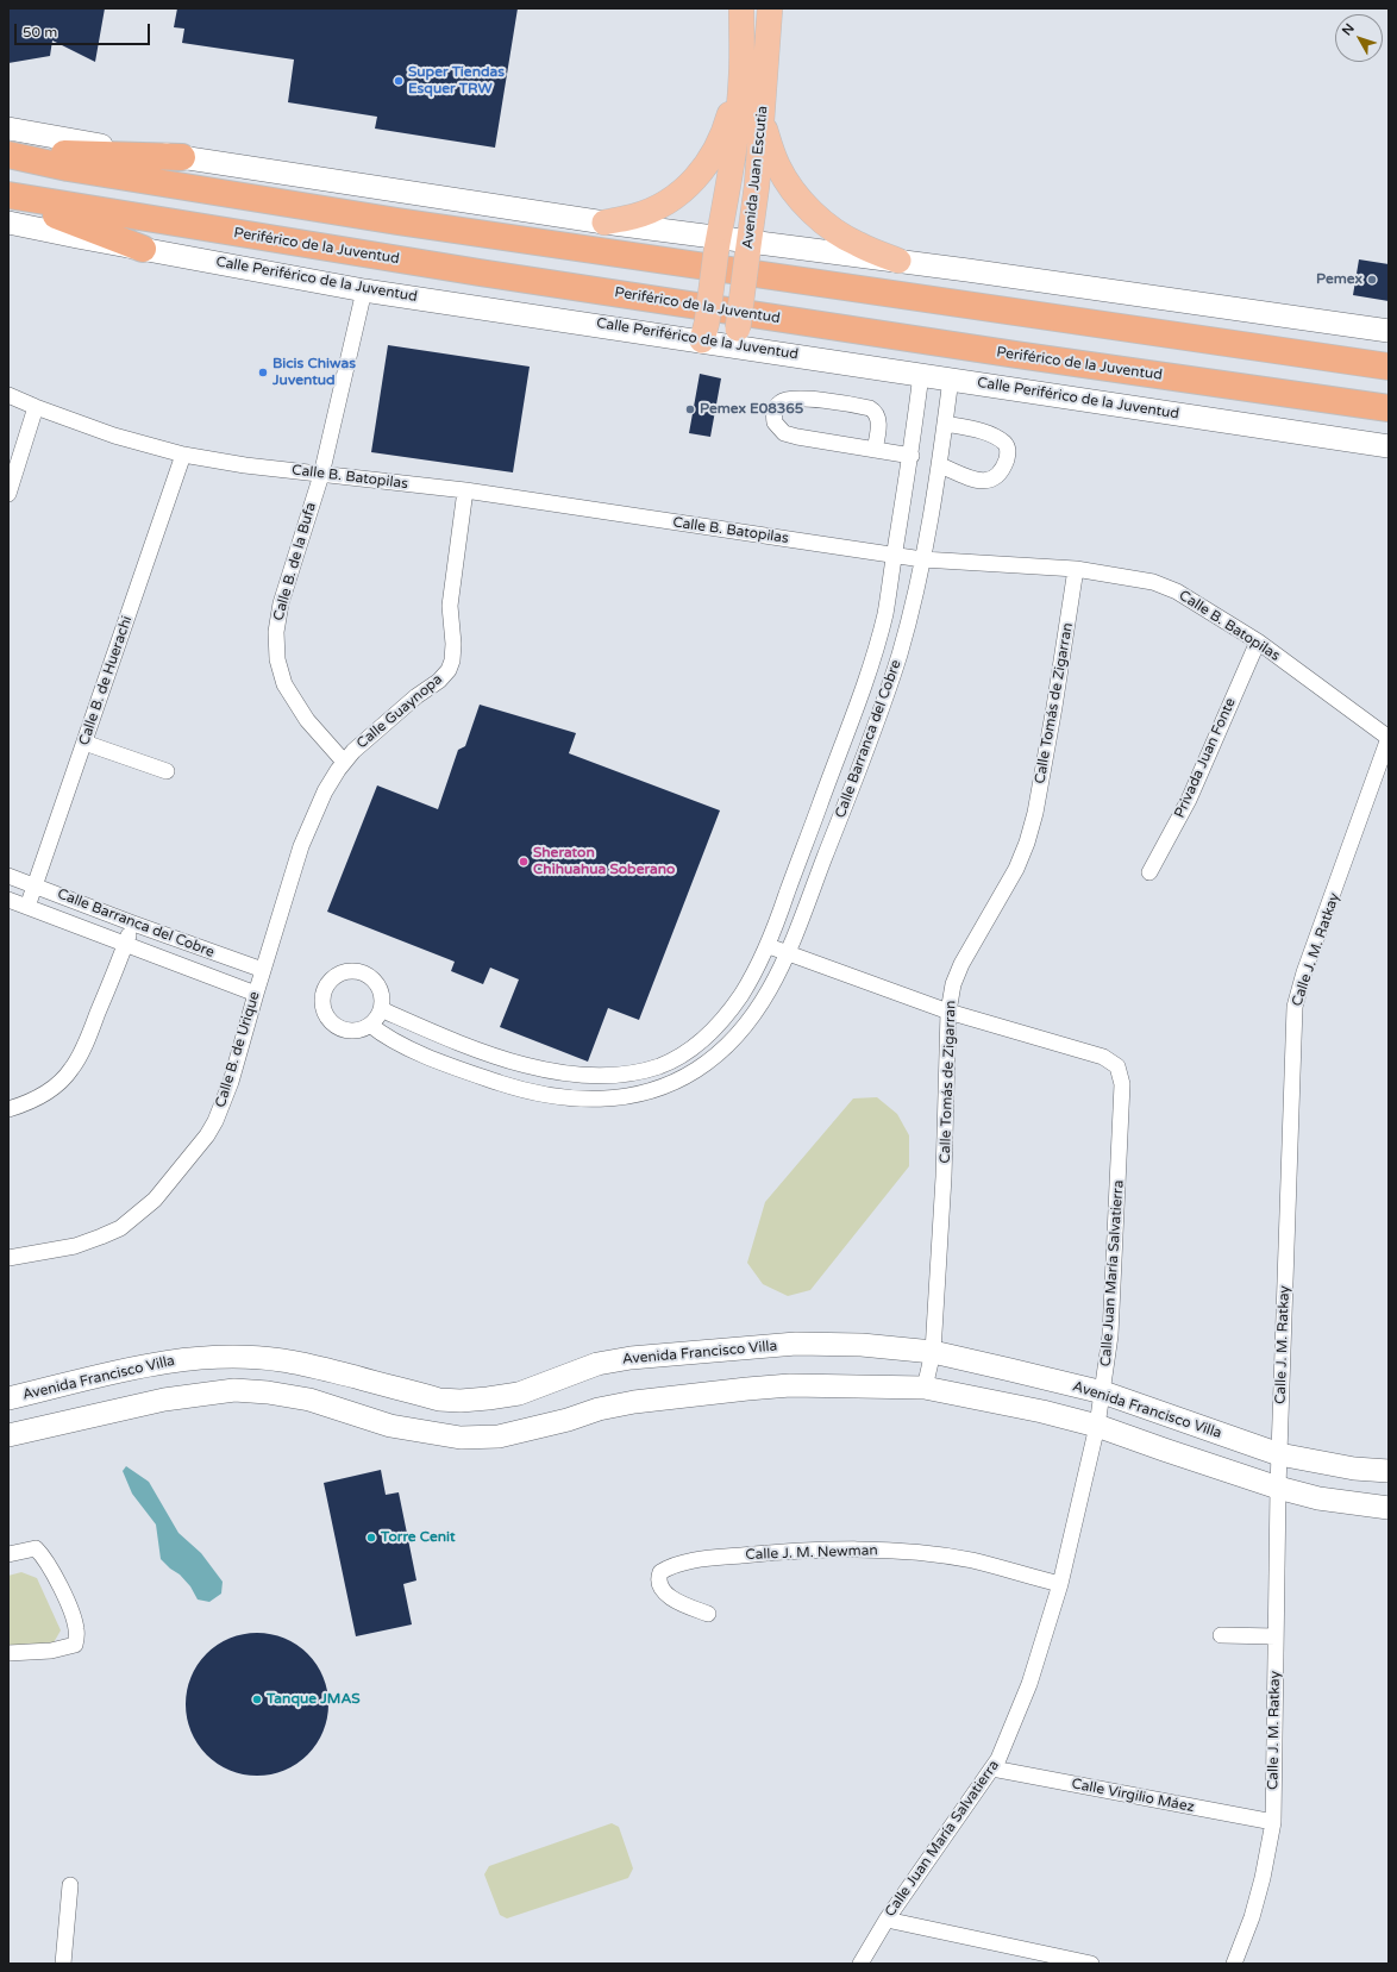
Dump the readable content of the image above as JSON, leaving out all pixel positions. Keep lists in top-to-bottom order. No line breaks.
{"streets":{"highway":["Periférico de la Juventud"],"main road":["Avenida Juan Escutia","Calle Periférico de la Juventud","Avenida Francisco Villa"],"street":["Calle B. Batopilas","Calle B. de la Bufa","Calle B. de Huerachi","Calle Tomás de Zigarran","Calle Guaynopa","Calle Barranca del Cobre","Privada Juan Fonte","Calle J. M. Ratkay","Calle B. de Urique","Calle Juan María Salvatierra","Calle J. M. Newman","Calle Virgilio Máez"]},"crossings":[["Avenida Juan Escutia","Calle Periférico de la Juventud"],["Calle Periférico de la Juventud","Calle B. de la Bufa"],["Calle Periférico de la Juventud","Calle Barranca del Cobre"],["Calle B. Batopilas","Calle B. de la Bufa"],["Calle B. Batopilas","Calle B. de Huerachi"],["Calle B. Batopilas","Calle Tomás de Zigarran"],["Calle B. Batopilas","Calle Guaynopa"],["Calle B. Batopilas","Calle Barranca del Cobre"],["Calle B. Batopilas","Privada Juan Fonte"],["Calle B. Batopilas","Calle J. M. Ratkay"],["Calle B. de la Bufa","Calle Guaynopa"],["Calle B. de la Bufa","Calle B. de Urique"],["Calle B. de Huerachi","Calle Barranca del Cobre"],["Calle Tomás de Zigarran","Calle Juan María Salvatierra"],["Calle Tomás de Zigarran","Avenida Francisco Villa"],["Calle Guaynopa","Calle B. de Urique"],["Calle Barranca del Cobre","Calle B. de Urique"],["Calle Barranca del Cobre","Calle Juan María Salvatierra"],["Calle J. M. Ratkay","Avenida Francisco Villa"],["Calle J. M. Ratkay","Calle Virgilio Máez"],["Calle Juan María Salvatierra","Avenida Francisco Villa"],["Calle Juan María Salvatierra","Calle J. M. Newman"],["Calle Juan María Salvatierra","Calle Virgilio Máez"]],"places":["Super Tiendas Esquer TRW","Pemex","Bicis Chiwas Juventud","Pemex E08365","Sheraton Chihuahua Soberano","Torre Cenit","Tanque JMAS"],"scale_bar":"50 m","north":"top left"}
